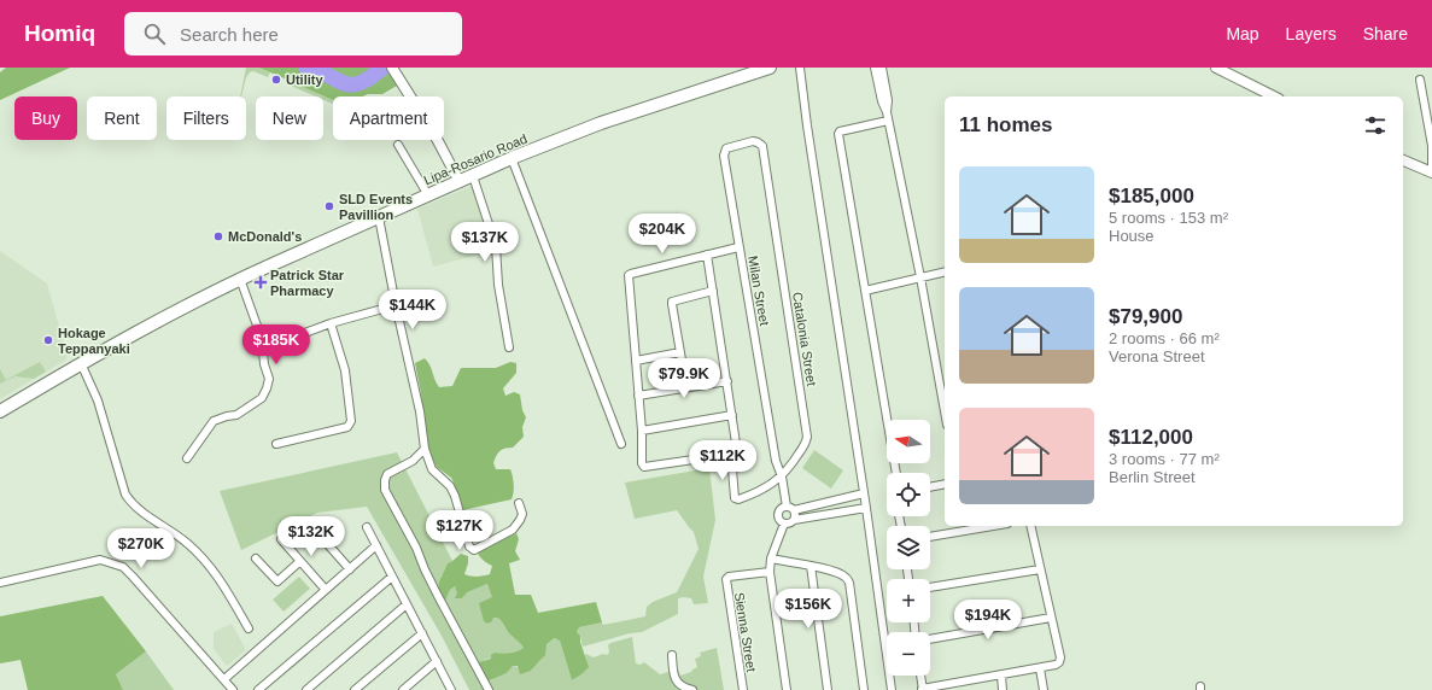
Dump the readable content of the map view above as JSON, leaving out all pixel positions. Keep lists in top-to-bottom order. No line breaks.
{"streets":{"main road":["Lipa-Rosario Road"],"street":["Milan Street","Catalonia Street","Sienna Street"]},"crossings":[["Milan Street","Catalonia Street"]],"places":{"other":["Utility","SLD Events Pavillion","McDonald's","Hokage Teppanyaki"],"health":["Patrick Star Pharmacy"]},"north":"left","page":{"header":"Homiq","search":"Search here","nav":["Map","Layers","Share"],"chip":["Buy","Rent","Filters","New","Apartment"],"heading":"11 homes","list":[{"name":"$185,000","note":"5 rooms · 153 m² · House"},{"name":"$79,900","note":"2 rooms · 66 m² · Verona Street"},{"name":"$112,000","note":"3 rooms · 77 m² · Berlin Street"}],"price":["$204K","$137K","$144K","$185K","$79.9K","$112K","$127K","$132K","$270K","$156K","$194K"],"map_buttons":["+","−"]}}
